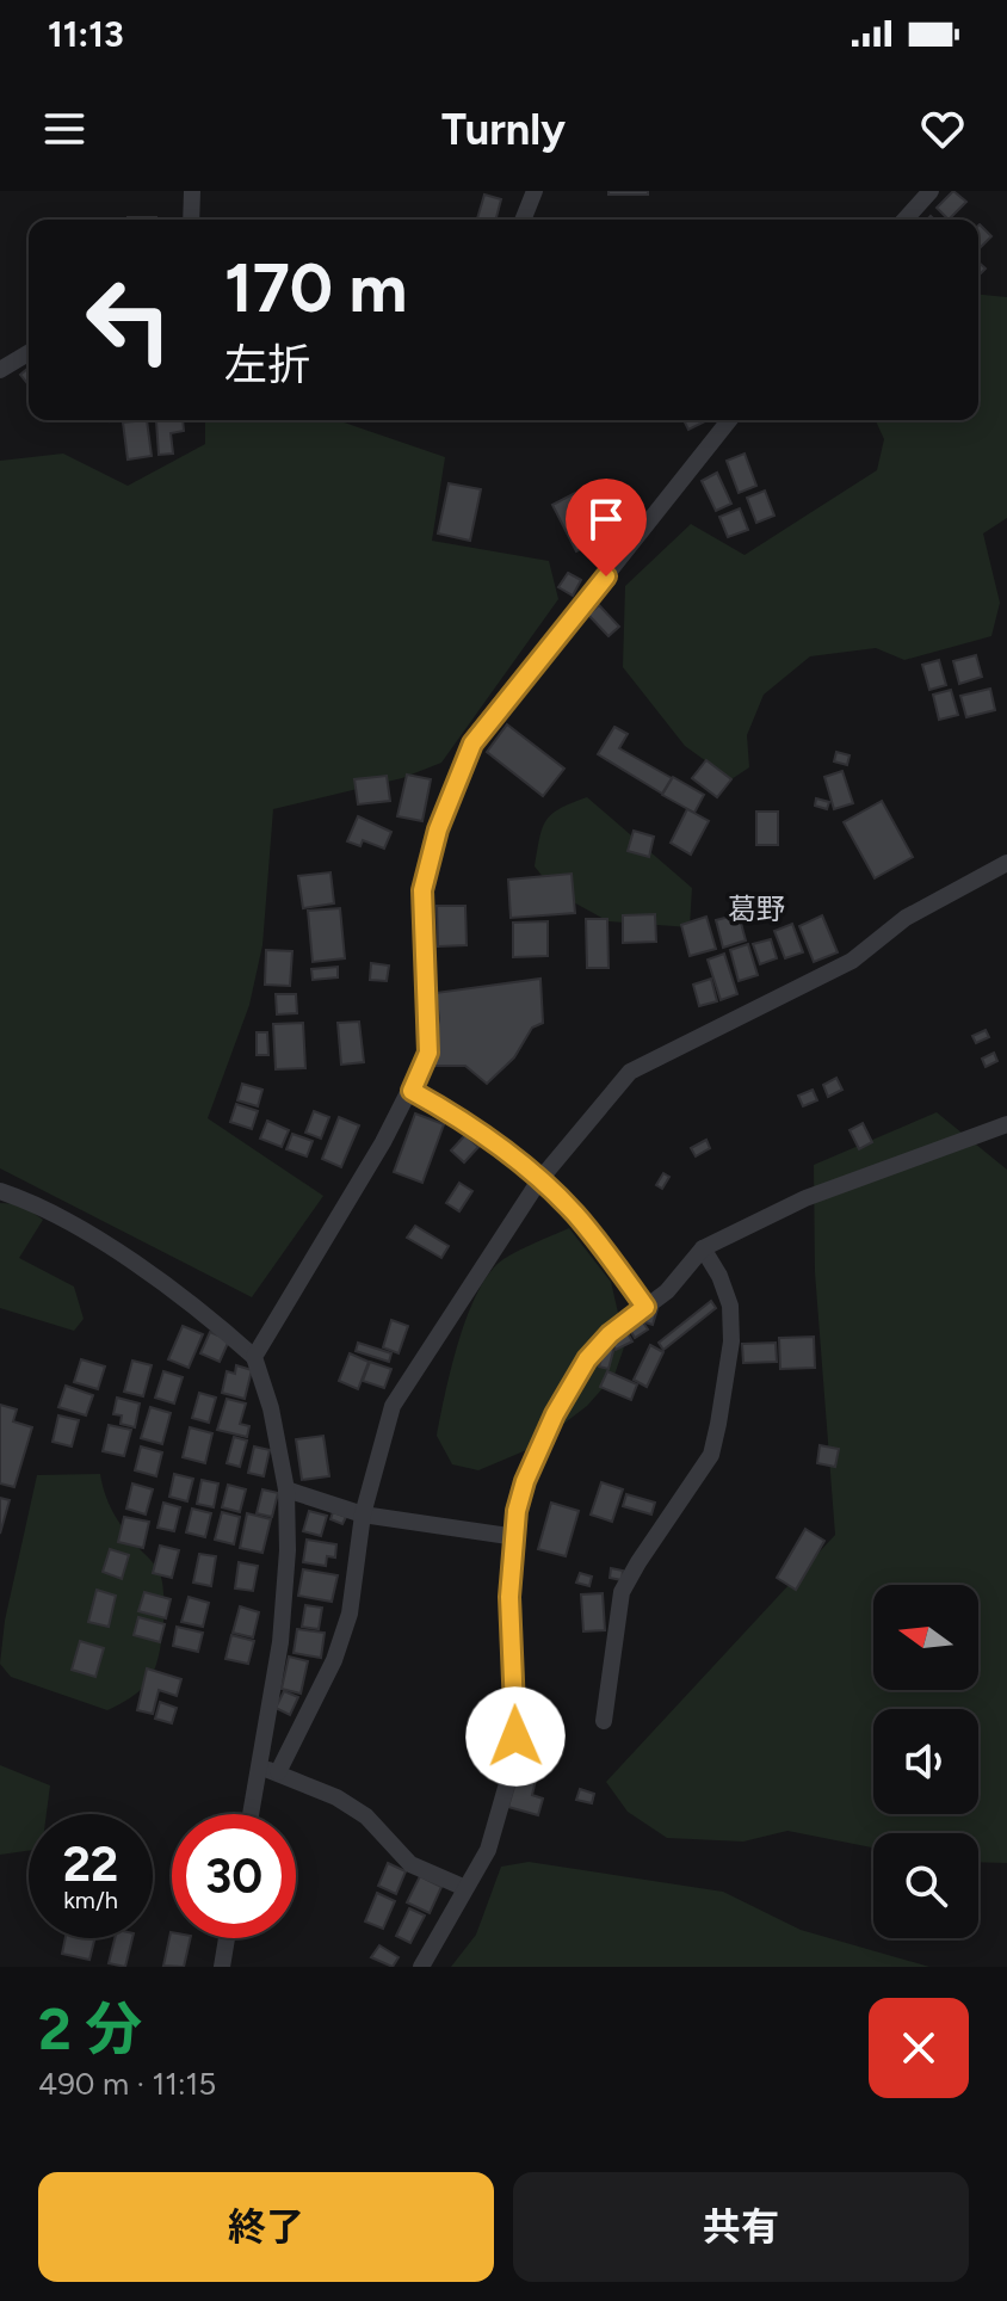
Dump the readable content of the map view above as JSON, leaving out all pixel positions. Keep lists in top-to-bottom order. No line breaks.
{"districts":["葛野"],"north":"left","page":{"status":"11:13","header":"Turnly","turn":["170 m","左折"],"speed":"22 km/h","limit":"30","heading":["2 分","490 m · 11:15"],"buttons":["終了","共有"]}}
